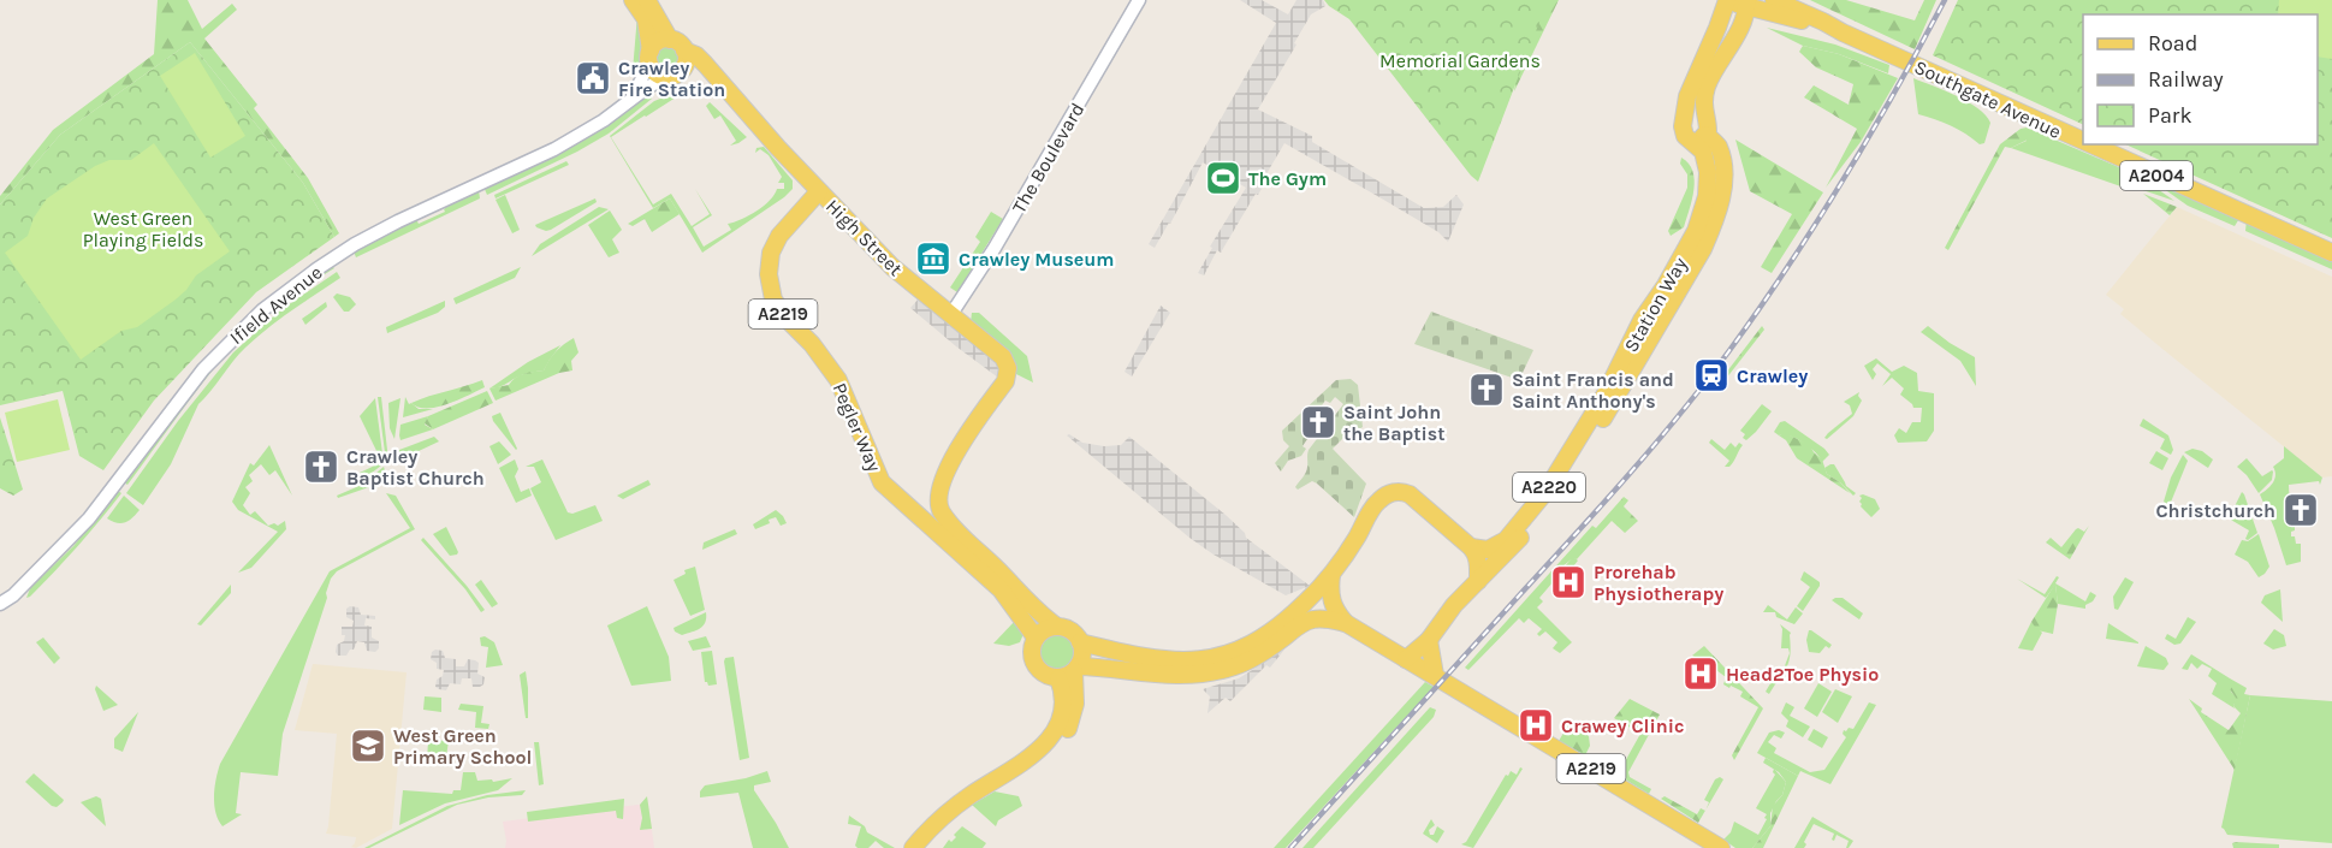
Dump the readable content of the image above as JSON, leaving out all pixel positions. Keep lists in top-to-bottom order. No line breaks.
{"streets":{"main road":["Southgate Avenue","A2004","High Street","Station Way","A2219","Pegler Way","A2220"],"street":["The Boulevard","Ifield Avenue"]},"crossings":[["Southgate Avenue","Station Way"],["The Boulevard","High Street"],["High Street","Ifield Avenue"],["High Street","Pegler Way"],["Station Way","A2219"],["A2219","Pegler Way"]],"parks":["Memorial Gardens","West Green Playing Fields"],"places":{"public building":["Crawley Fire Station"],"sports":["The Gym"],"museum":["Crawley Museum"],"station":["Crawley"],"church":["Saint Francis and Saint Anthony's","Saint John the Baptist","Crawley Baptist Church","Christchurch"],"hospital":["Prorehab Physiotherapy","Head2Toe Physio","Crawey Clinic"],"school or university":["West Green Primary School"]},"legend":["Road","Railway","Park"]}
